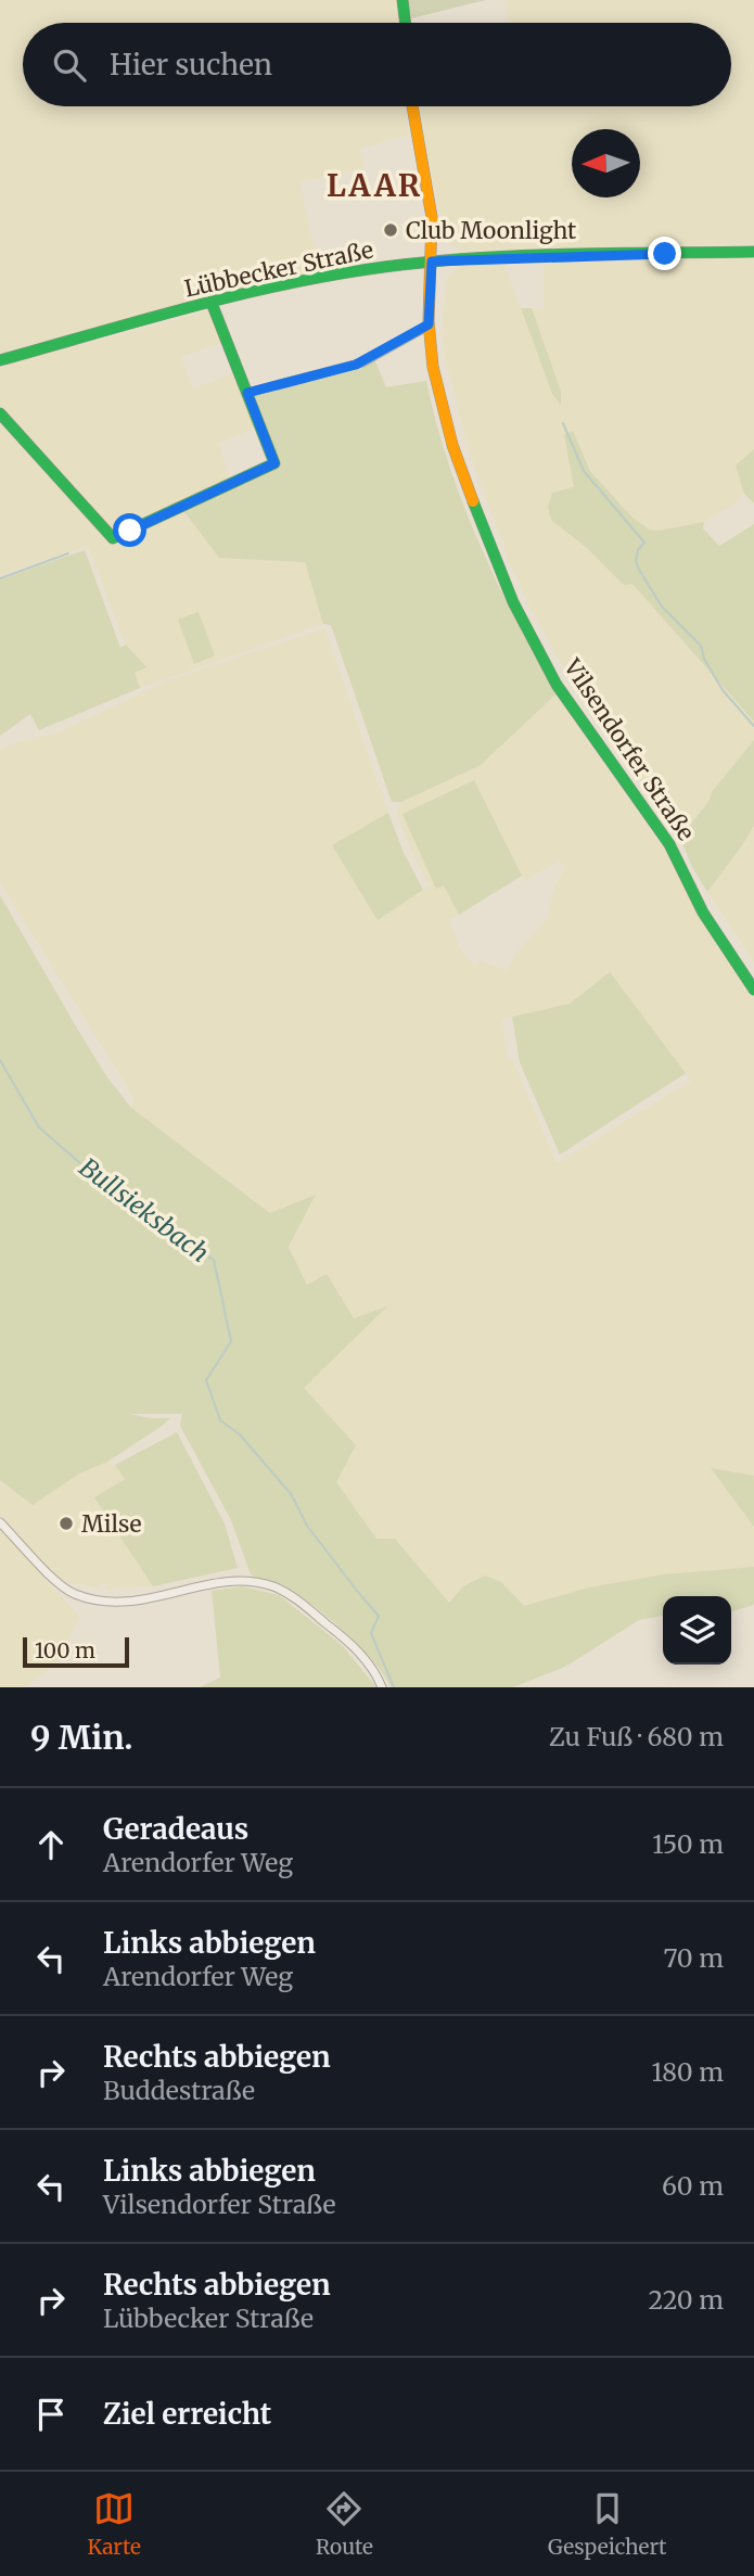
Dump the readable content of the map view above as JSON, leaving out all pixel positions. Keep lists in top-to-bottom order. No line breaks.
{"streets":{"street":["Lübbecker Straße","Vilsendorfer Straße"]},"crossings":[["Lübbecker Straße","Vilsendorfer Straße"]],"districts":["LAAR"],"water":["Bullsieksbach"],"places":["Club Moonlight","Milse"],"scale_bar":"100 m","north":"left","page":{"search":"Hier suchen","scale":"100 m","heading":["9 Min.","Zu Fuß · 680 m"],"list":[["Geradeaus","Arendorfer Weg","150 m"],["Links abbiegen","Arendorfer Weg","70 m"],["Rechts abbiegen","Buddestraße","180 m"],["Links abbiegen","Vilsendorfer Straße","60 m"],["Rechts abbiegen","Lübbecker Straße","220 m"],"Ziel erreicht"],"nav":["Karte","Route","Gespeichert"]}}
